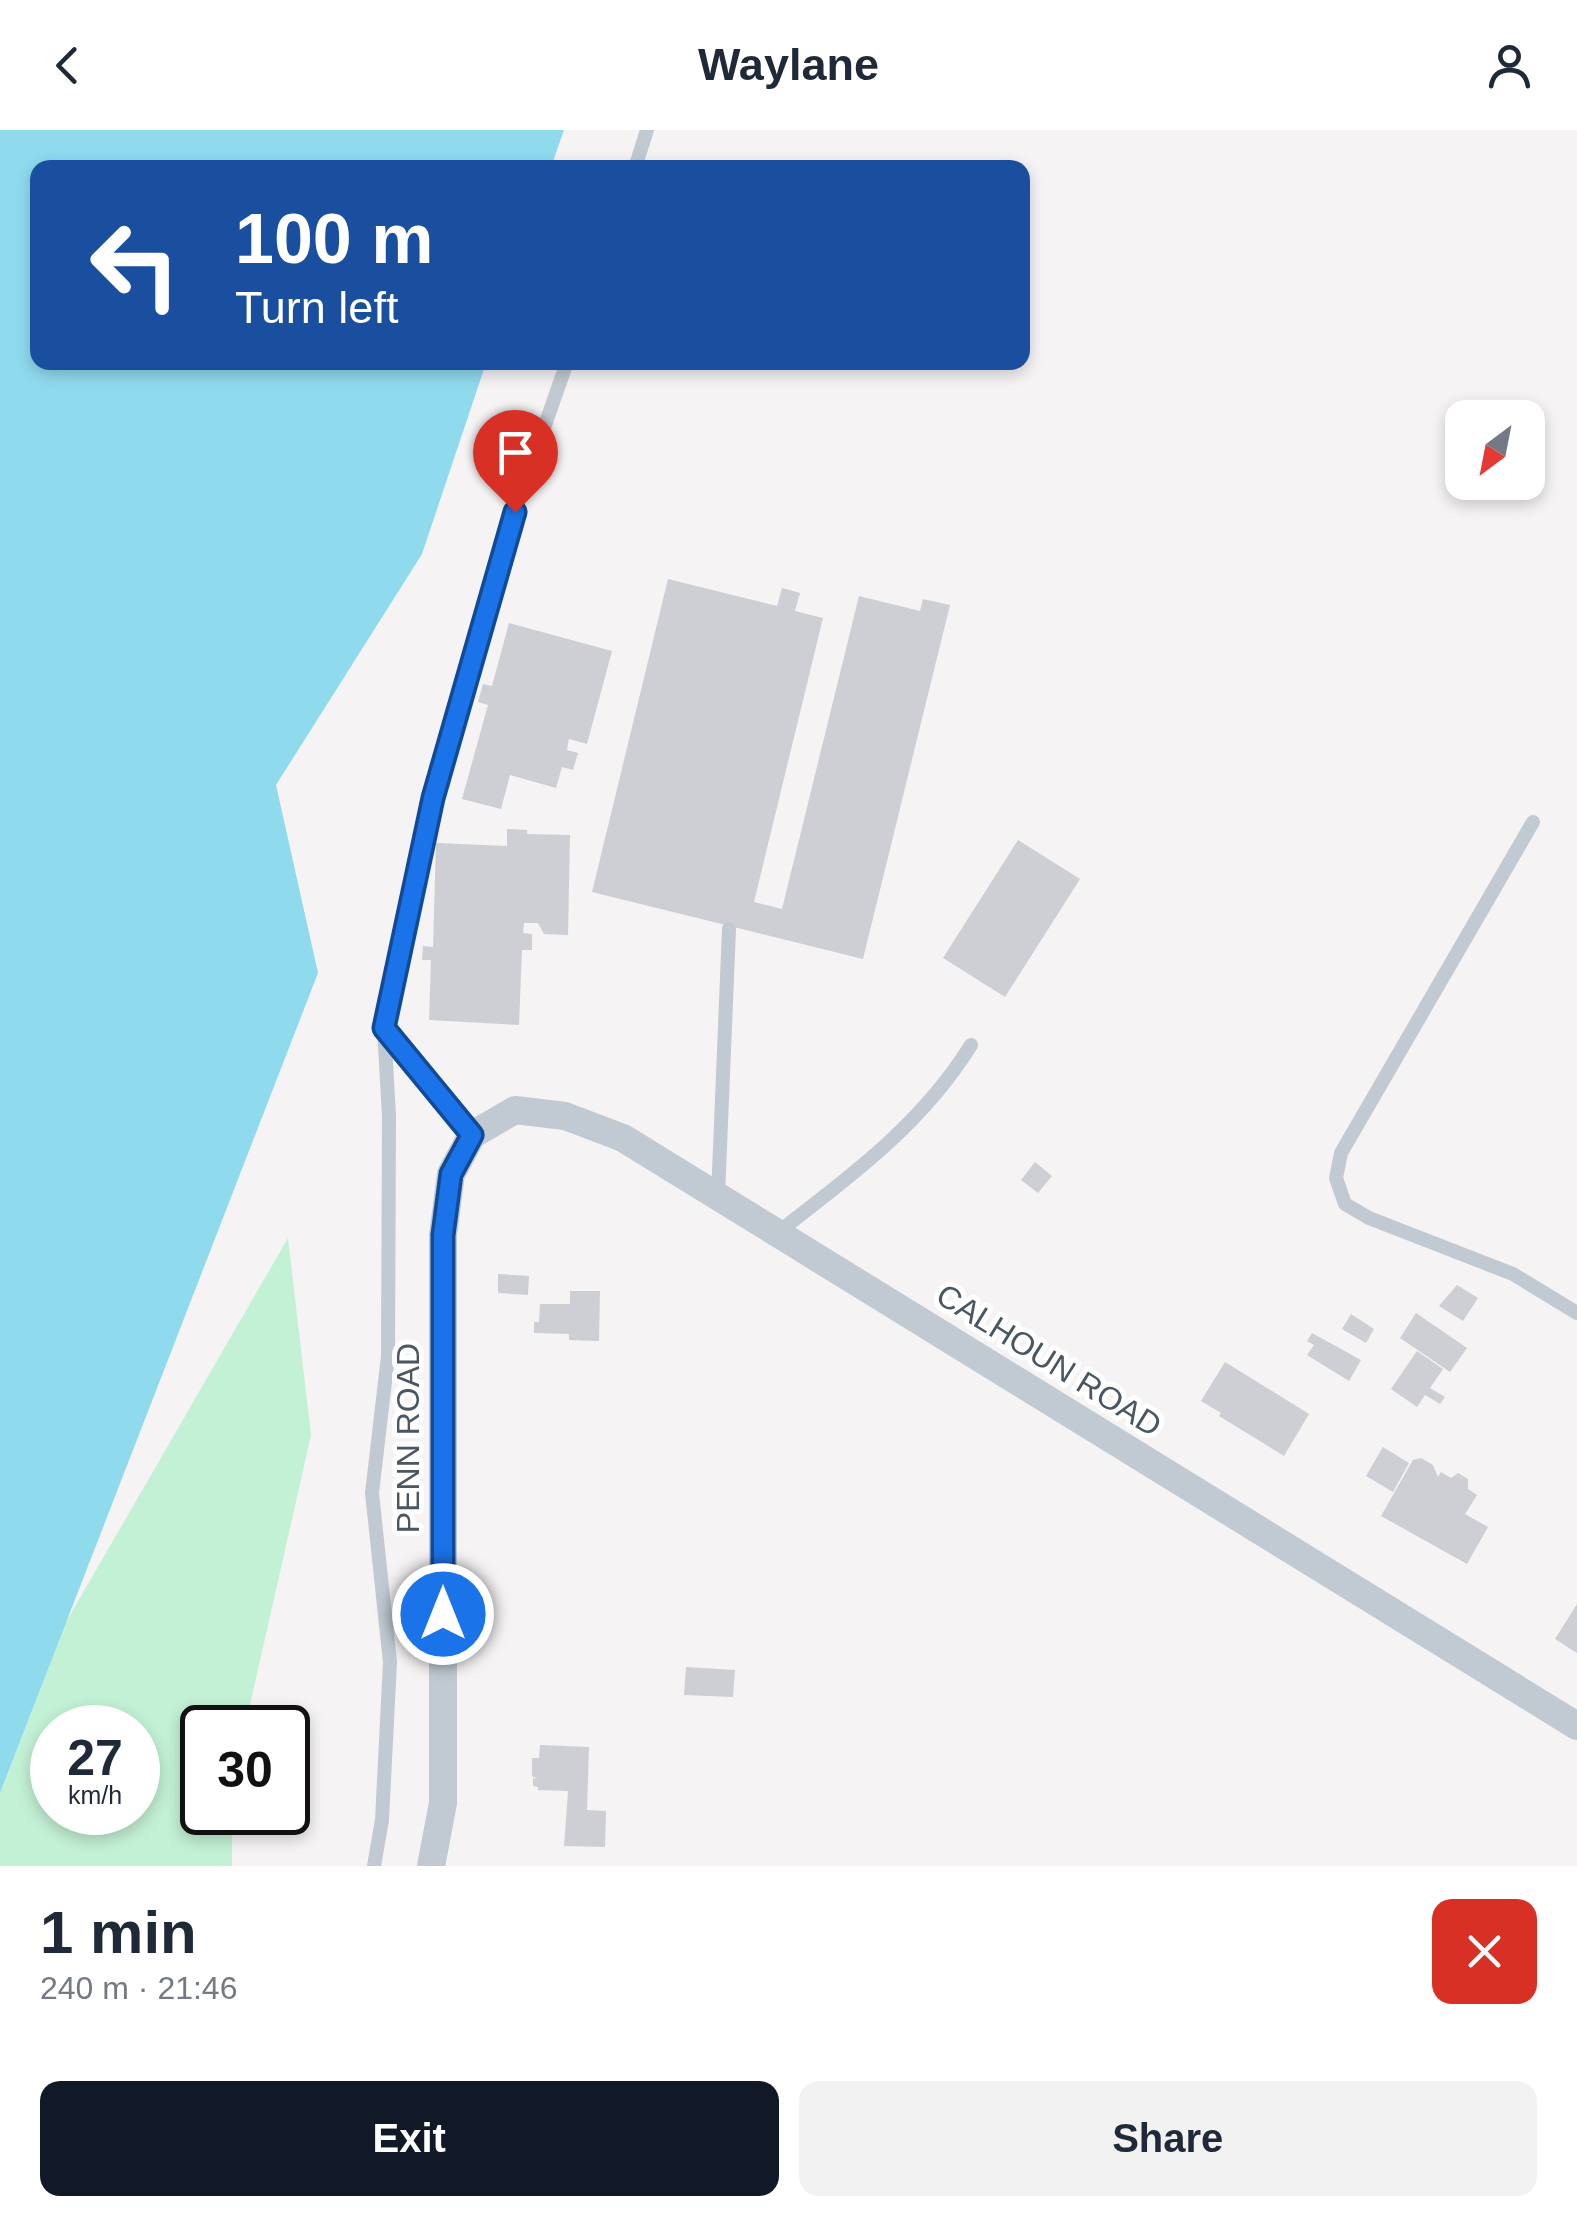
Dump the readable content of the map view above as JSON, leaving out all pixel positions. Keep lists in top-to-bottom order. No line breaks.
{"streets":{"street":["CALHOUN ROAD","PENN ROAD"]},"crossings":[["CALHOUN ROAD","PENN ROAD"]],"north":"bottom left","page":{"header":"Waylane","turn":["100 m","Turn left"],"speed":"27 km/h","limit":"30","heading":["1 min","240 m · 21:46"],"buttons":["Exit","Share"]}}
